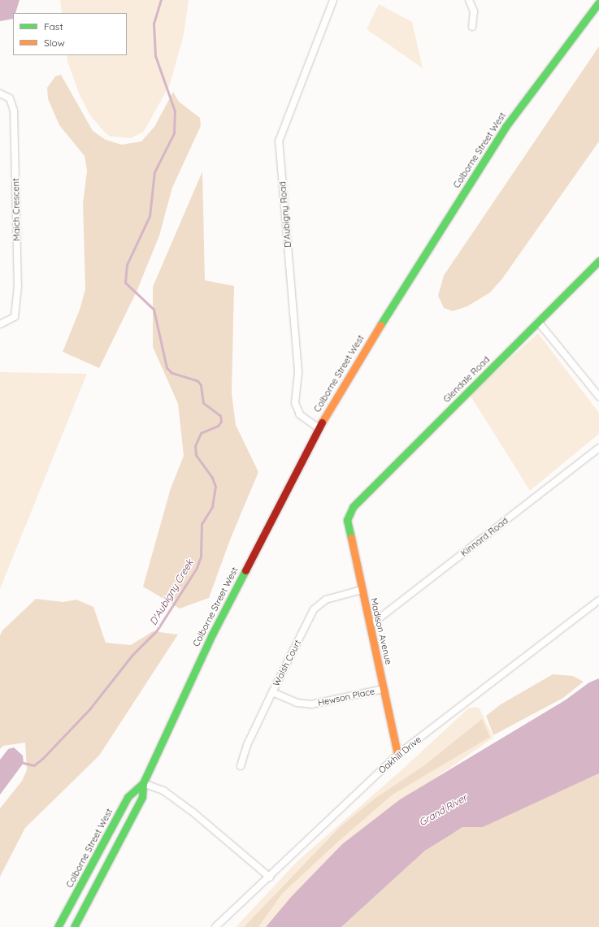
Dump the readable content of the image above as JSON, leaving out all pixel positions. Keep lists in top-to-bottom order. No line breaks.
{"streets":{"main road":["Colborne Street West","Glendale Road","Madison Avenue"],"street":["Maich Crescent","D'Aubigny Road","Kinnard Road","Walsh Court","Hewson Place","Oakhill Drive"]},"crossings":[["Colborne Street West","D'Aubigny Road"],["Glendale Road","Madison Avenue"],["Kinnard Road","Madison Avenue"],["Madison Avenue","Walsh Court"],["Madison Avenue","Hewson Place"],["Madison Avenue","Oakhill Drive"],["Walsh Court","Hewson Place"]],"water":["D'Aubigny Creek","Grand River"],"legend":["Fast","Slow"]}
